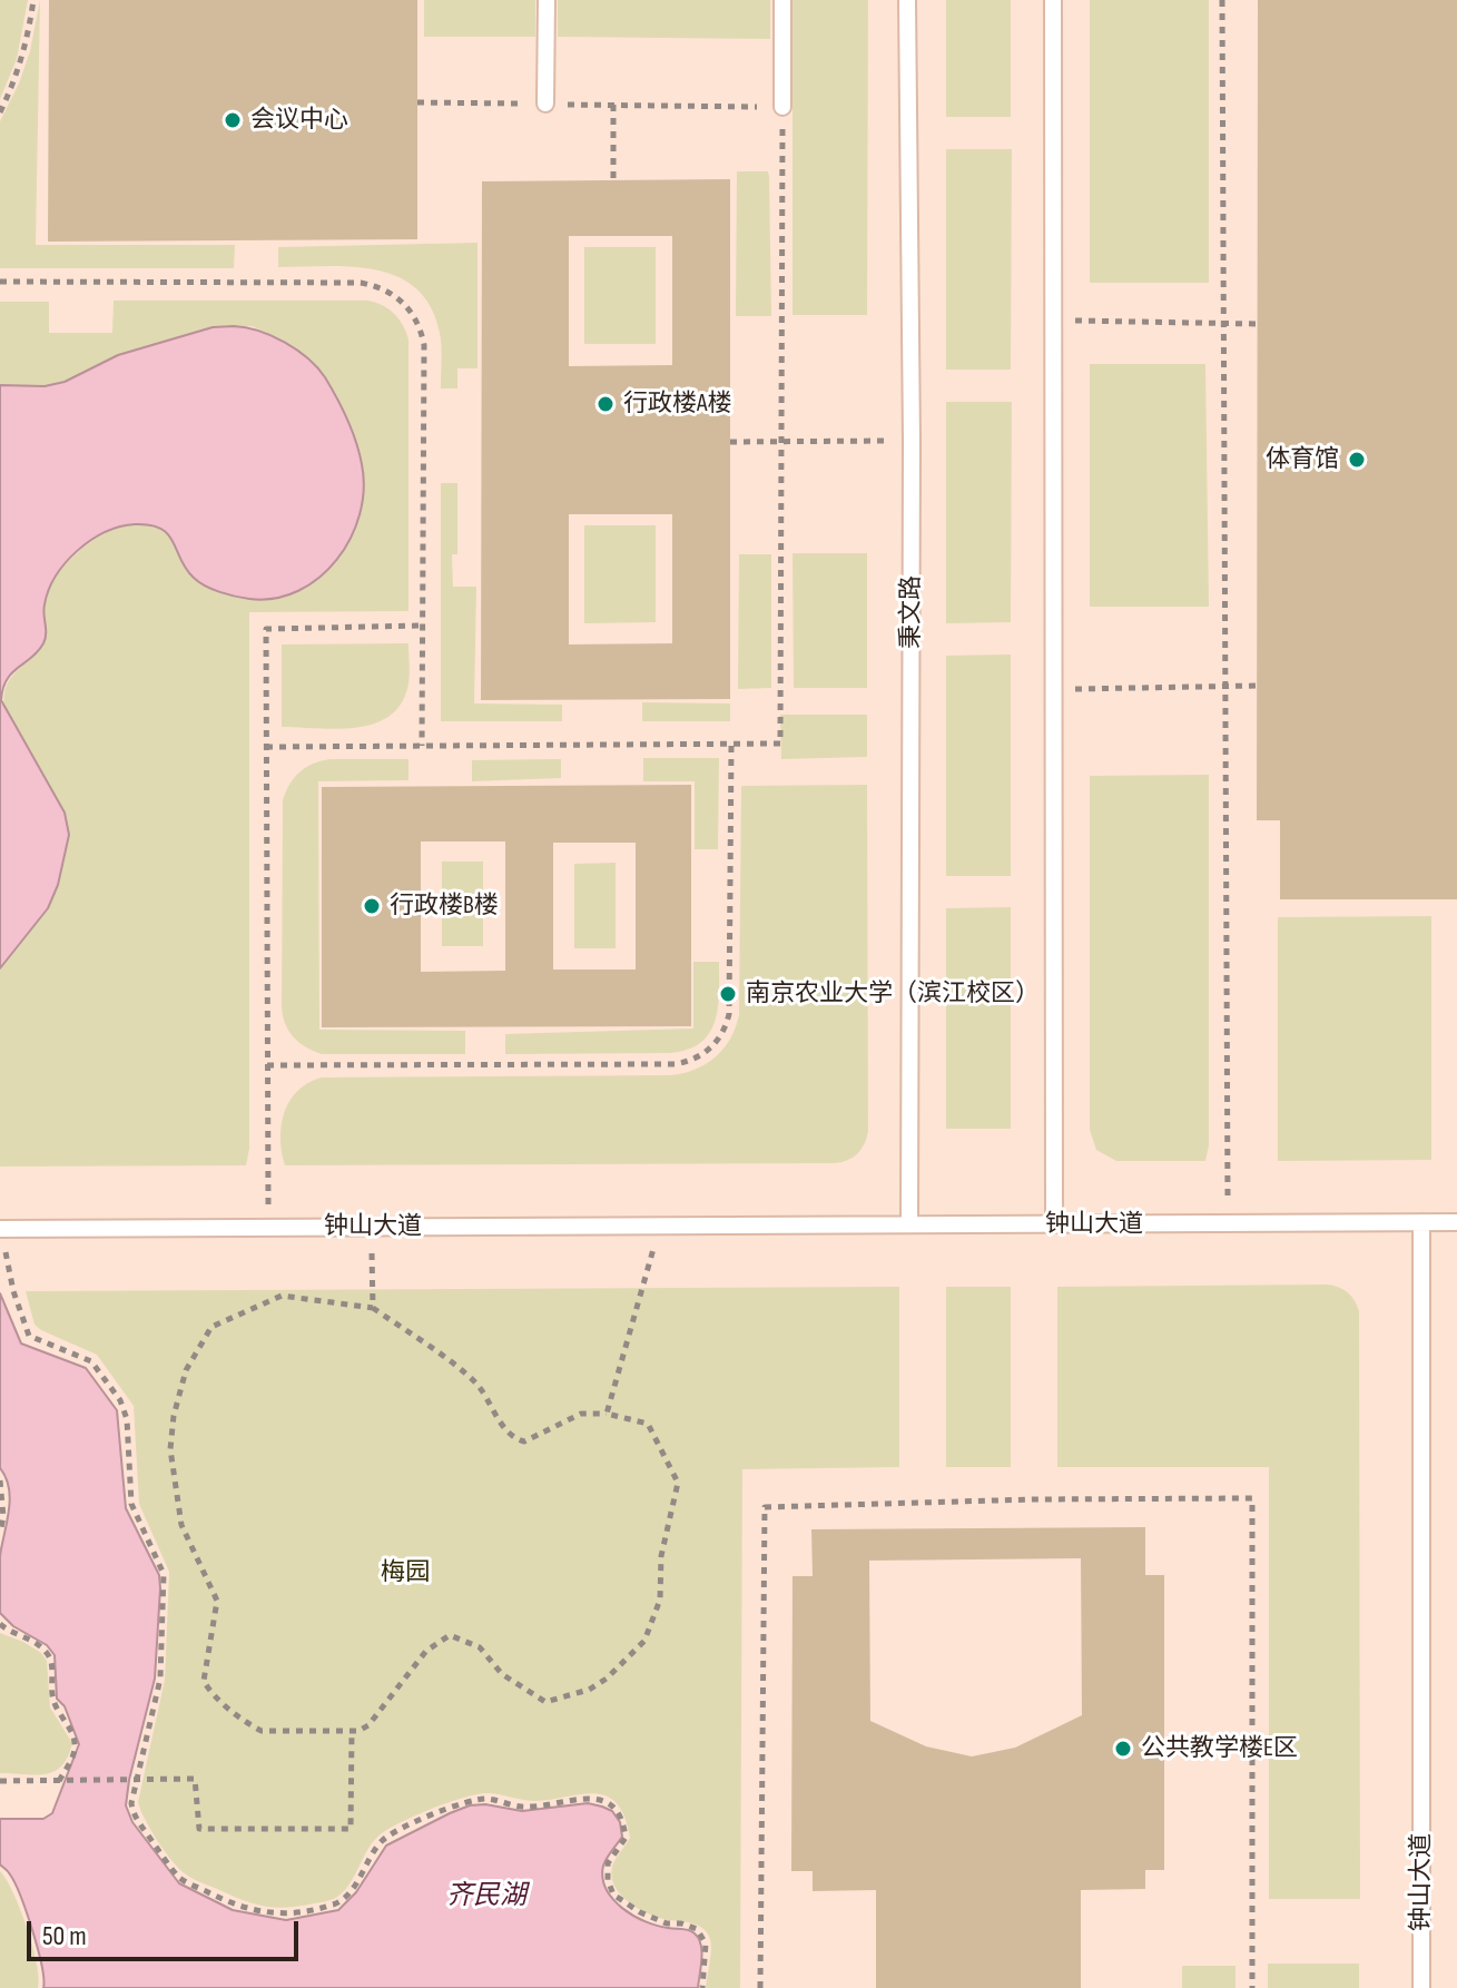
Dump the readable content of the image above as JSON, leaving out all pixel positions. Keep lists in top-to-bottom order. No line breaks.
{"streets":{"lane":["秉文路","钟山大道"]},"crossings":[["秉文路","钟山大道"]],"water":["齐民湖"],"parks":["梅园"],"places":["会议中心","行政楼A楼","体育馆","行政楼B楼","南京农业大学（滨江校区）","公共教学楼E区"],"scale_bar":"50 m"}
